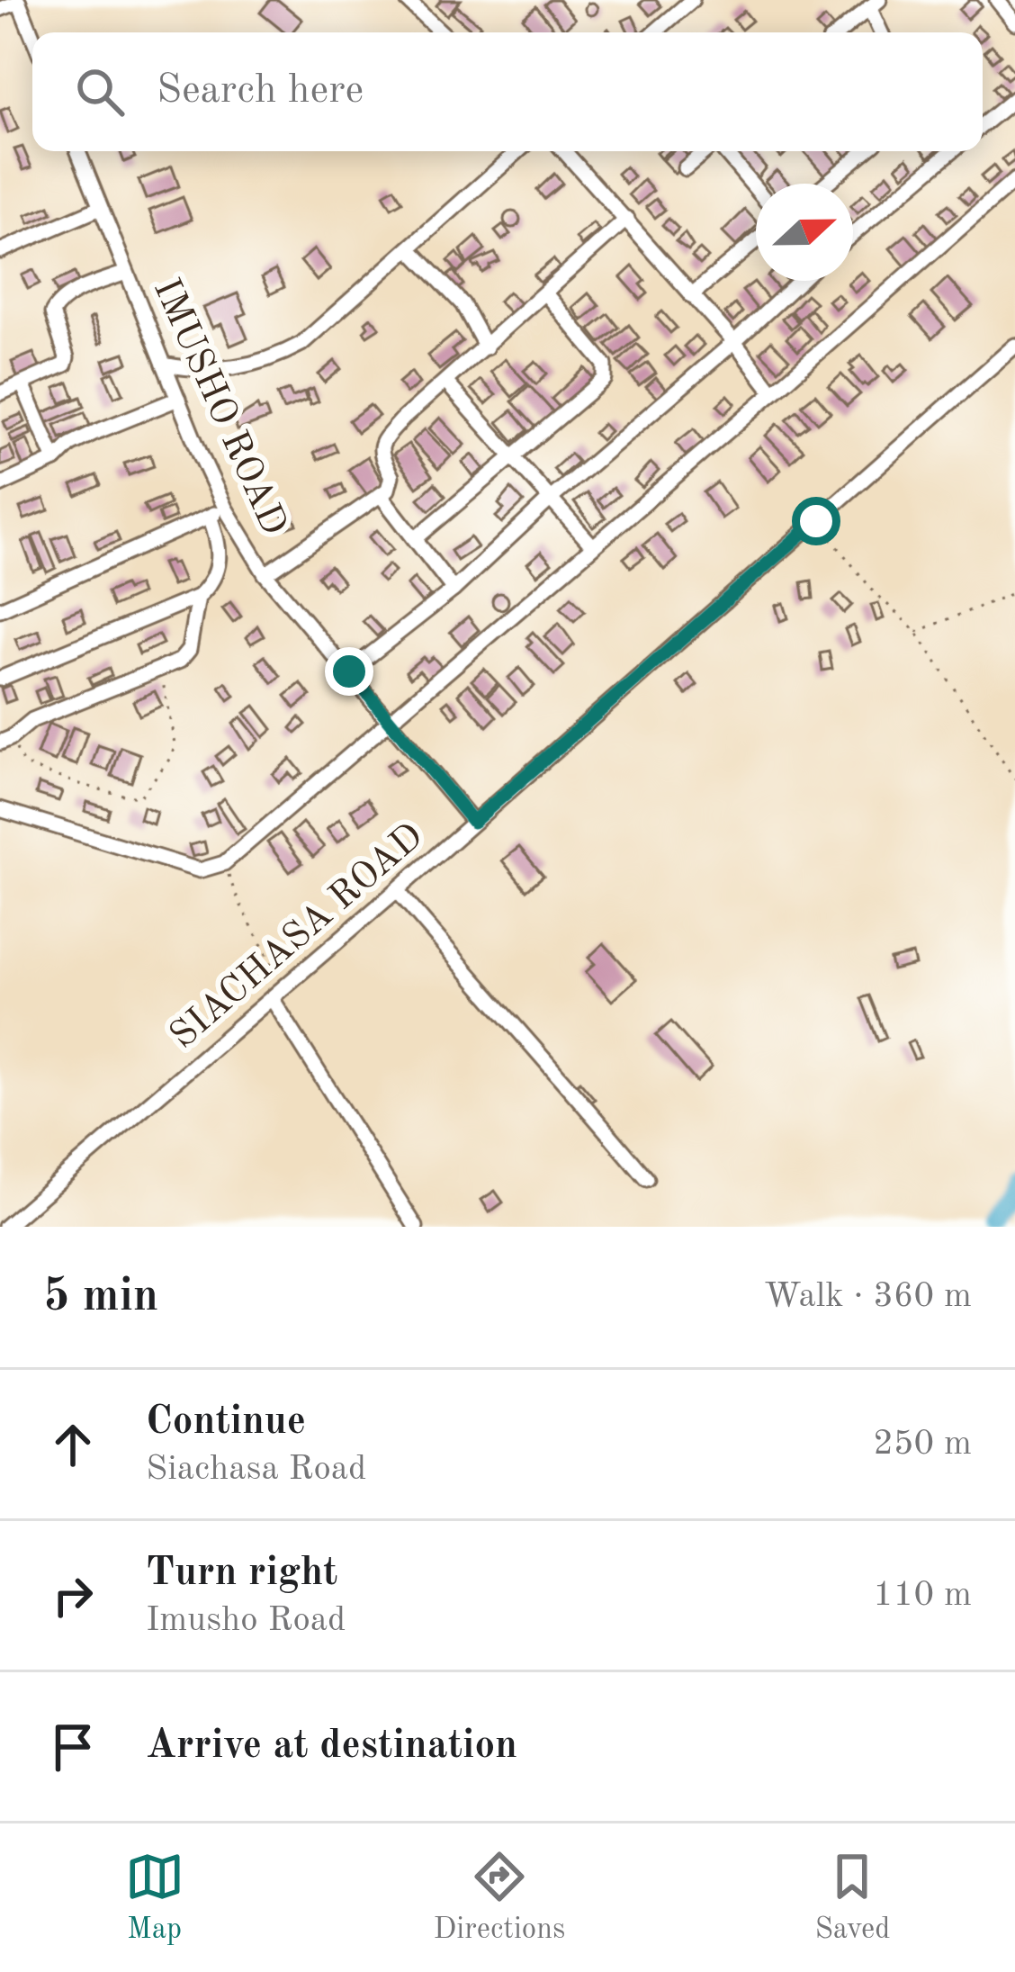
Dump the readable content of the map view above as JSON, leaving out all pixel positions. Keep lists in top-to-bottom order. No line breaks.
{"streets":{"street":["IMUSHO ROAD","SIACHASA ROAD"]},"crossings":[["IMUSHO ROAD","SIACHASA ROAD"]],"north":"right","page":{"search":"Search here","heading":["5 min","Walk · 360 m"],"list":[["Continue","Siachasa Road","250 m"],["Turn right","Imusho Road","110 m"],"Arrive at destination"],"nav":["Map","Directions","Saved"]}}
